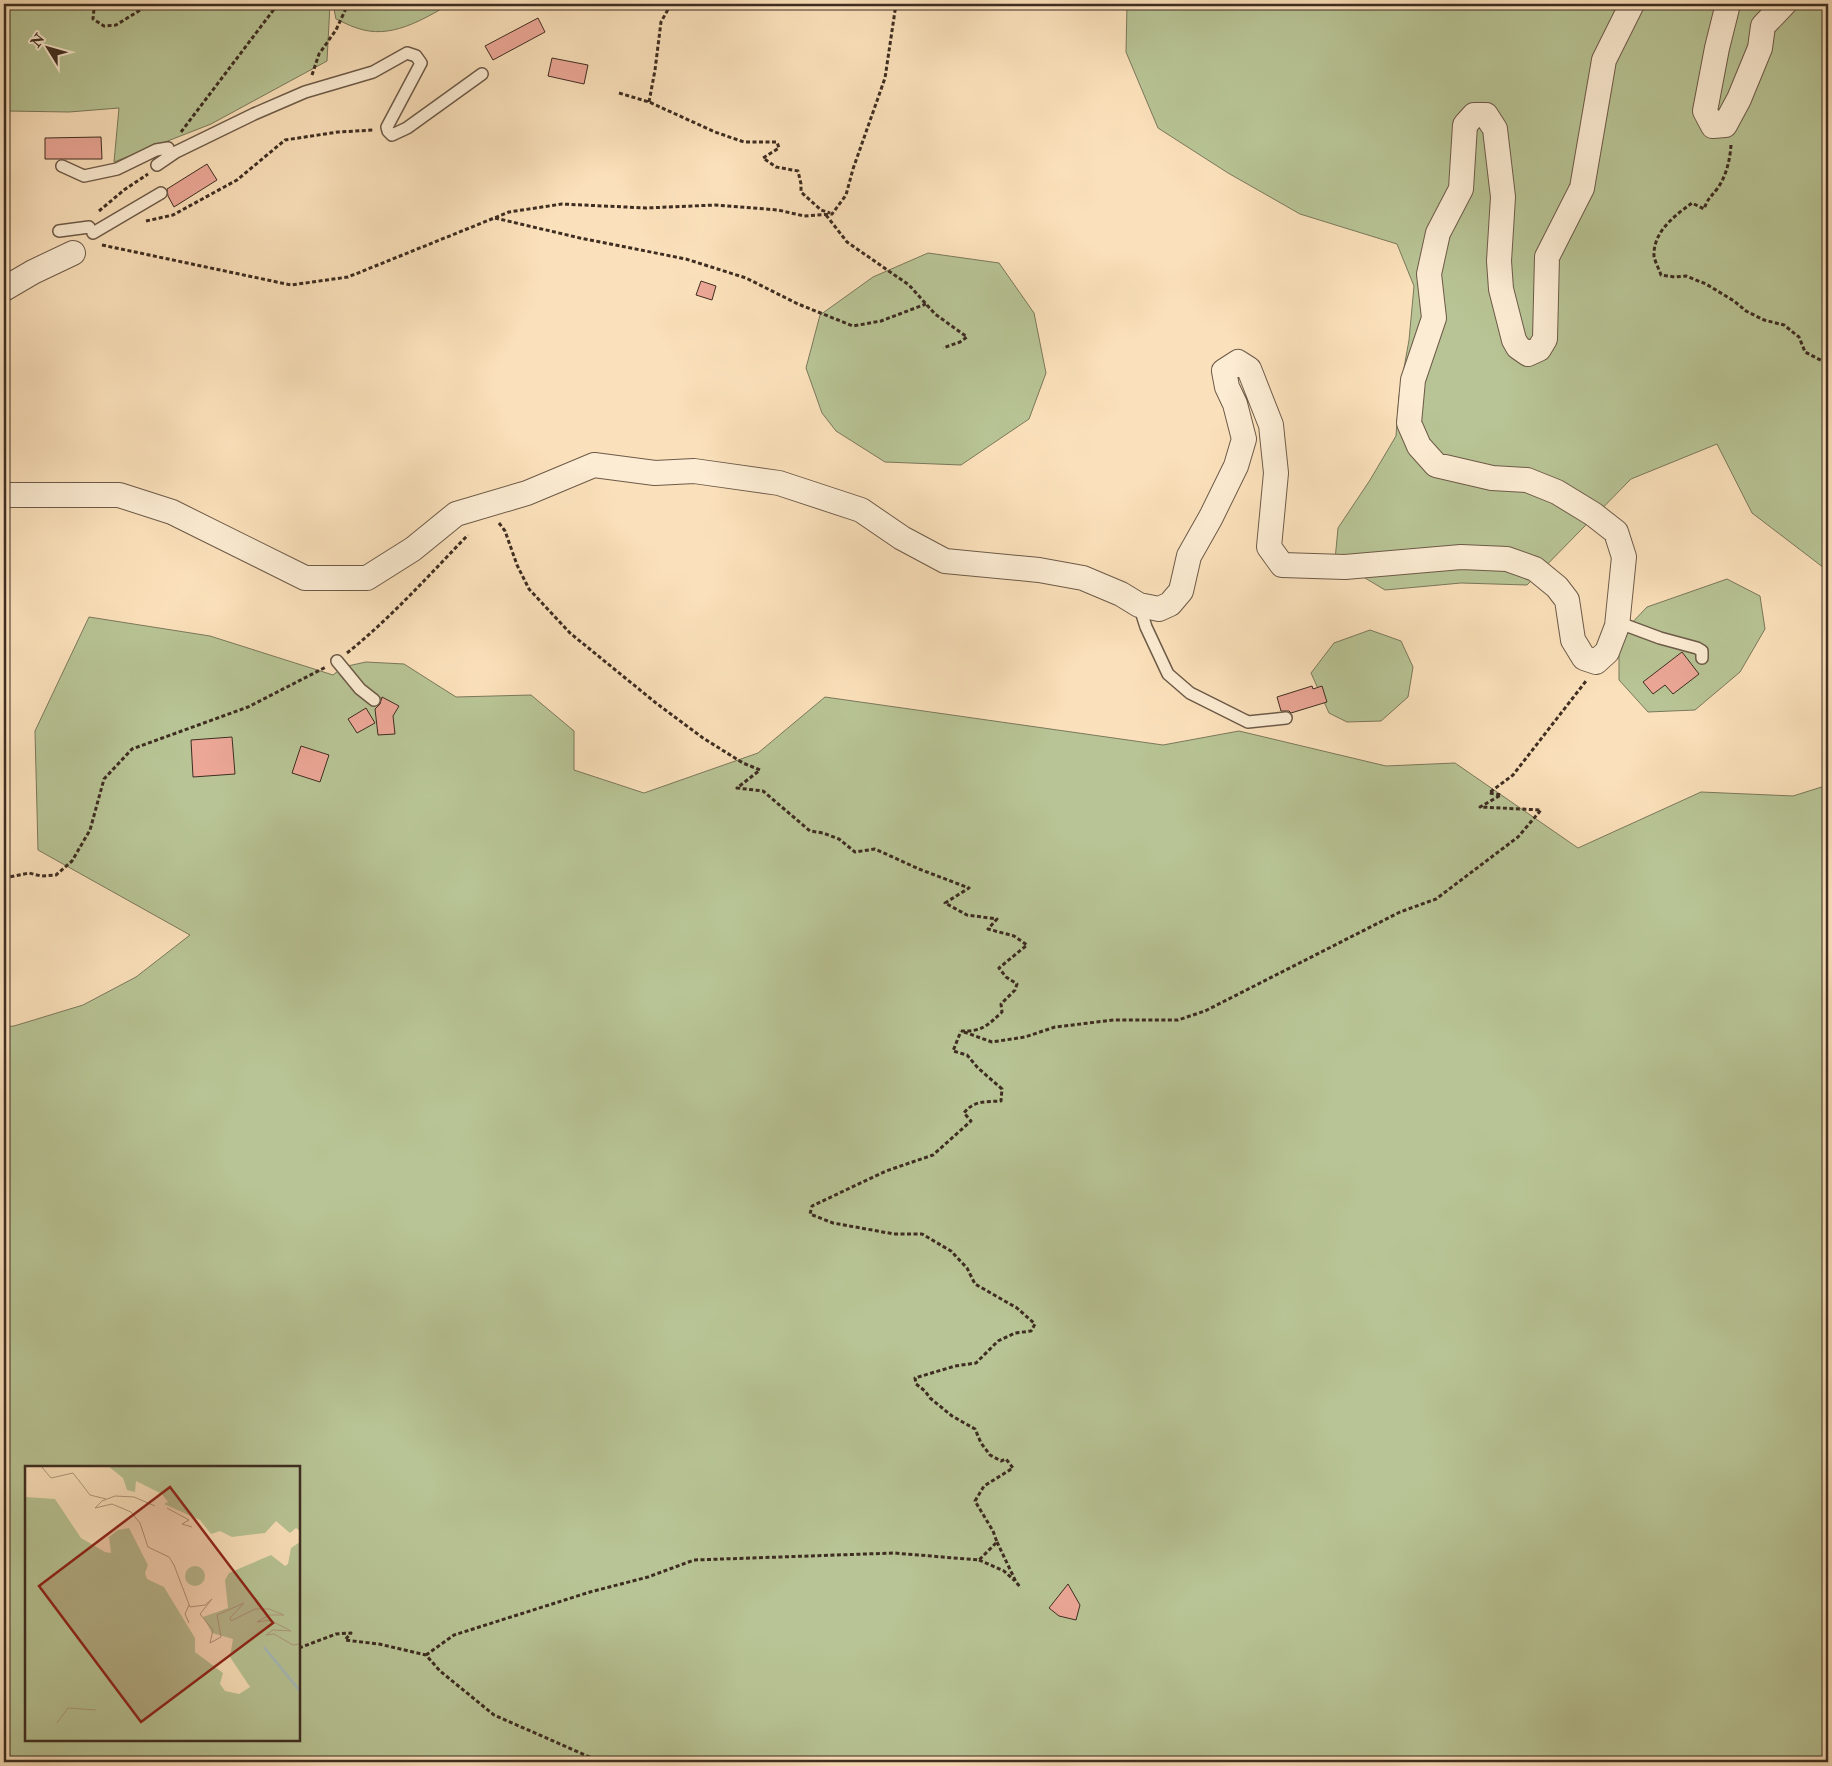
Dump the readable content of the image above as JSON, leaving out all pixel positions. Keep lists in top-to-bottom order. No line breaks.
{"north":"top left"}
